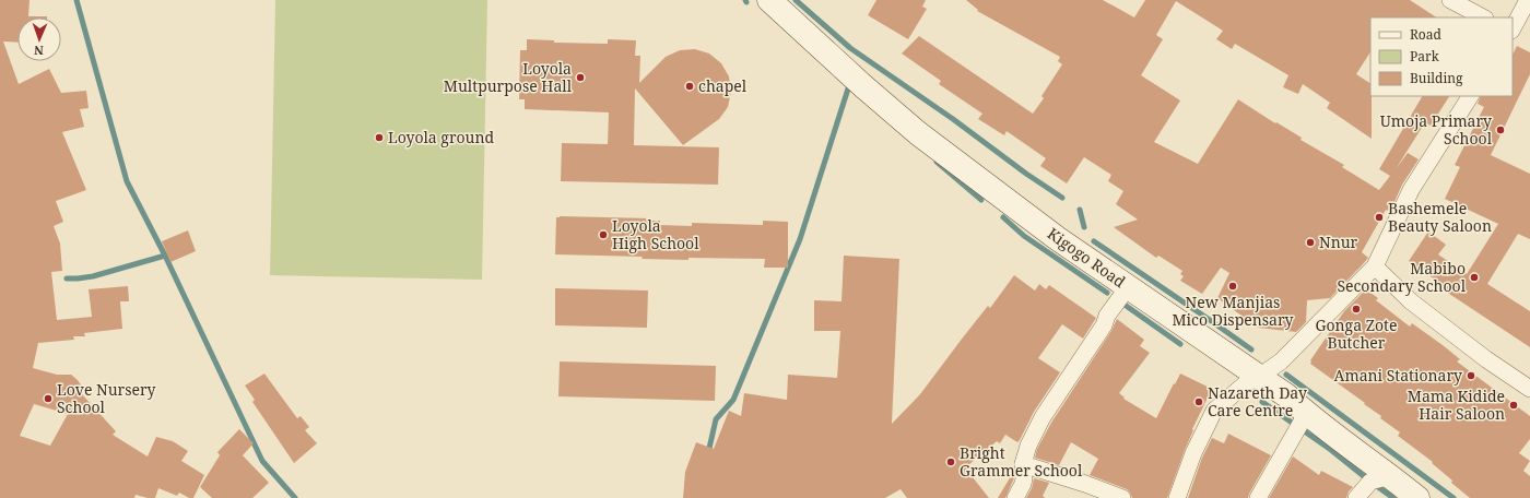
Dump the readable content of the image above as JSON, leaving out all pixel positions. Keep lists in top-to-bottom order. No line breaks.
{"streets":{"main road":["Kigogo Road"]},"places":["Loyola Multpurpose Hall","chapel","Umoja Primary School","Loyola ground","Bashemele Beauty Saloon","Loyola High School","Nnur","Mabibo Secondary School","New Manjias Mico Dispensary","Gonga Zote Butcher","Amani Stationary","Love Nursery School","Nazareth Day Care Centre","Mama Kidide Hair Saloon","Bright Grammer School"],"legend":["Road","Park","Building"],"north":"bottom"}
